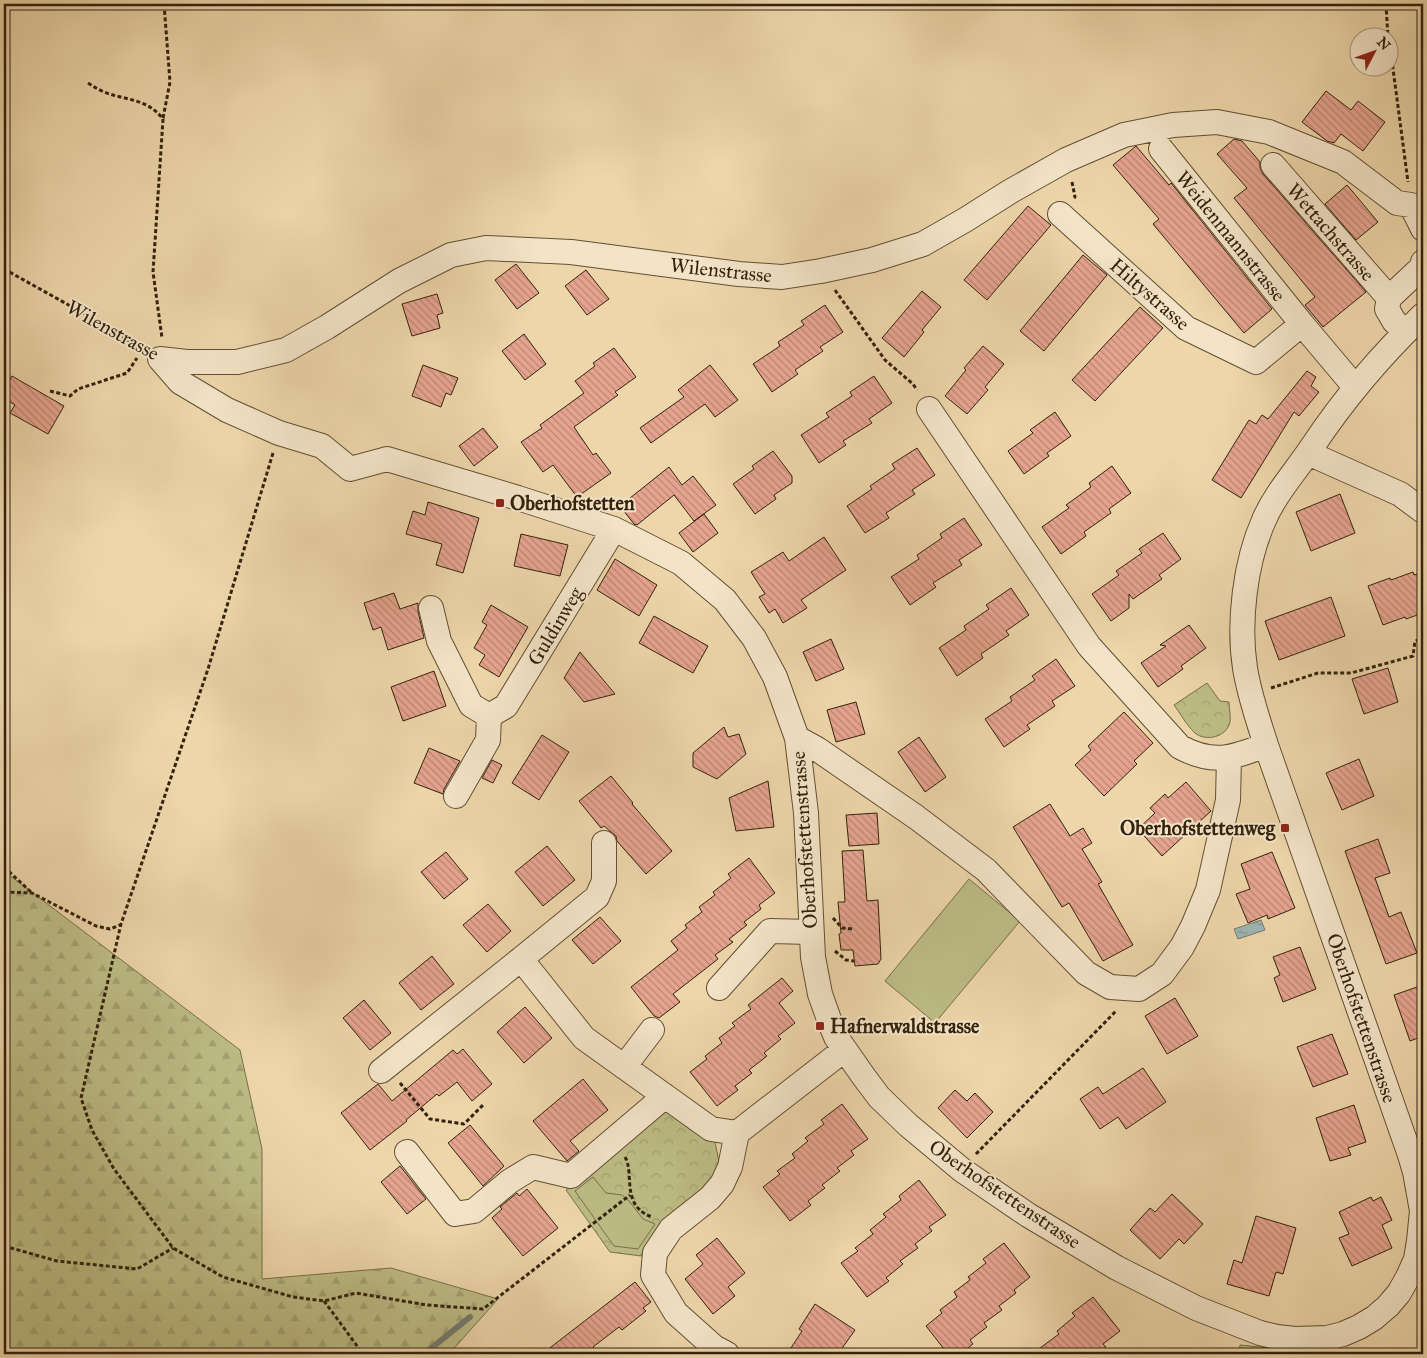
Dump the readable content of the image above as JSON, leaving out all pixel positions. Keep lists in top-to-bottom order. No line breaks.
{"streets":{"street":["Wettachstrasse","Weidenmannstrasse","Wilenstrasse","Hiltystrasse","Guldinweg","Oberhofstettenstrasse"]},"crossings":[["Weidenmannstrasse","Hiltystrasse"],["Wilenstrasse","Oberhofstettenstrasse"],["Guldinweg","Oberhofstettenstrasse"]],"places":{"transit":["Oberhofstetten","Oberhofstettenweg","Hafnerwaldstrasse"]},"north":"top right"}
